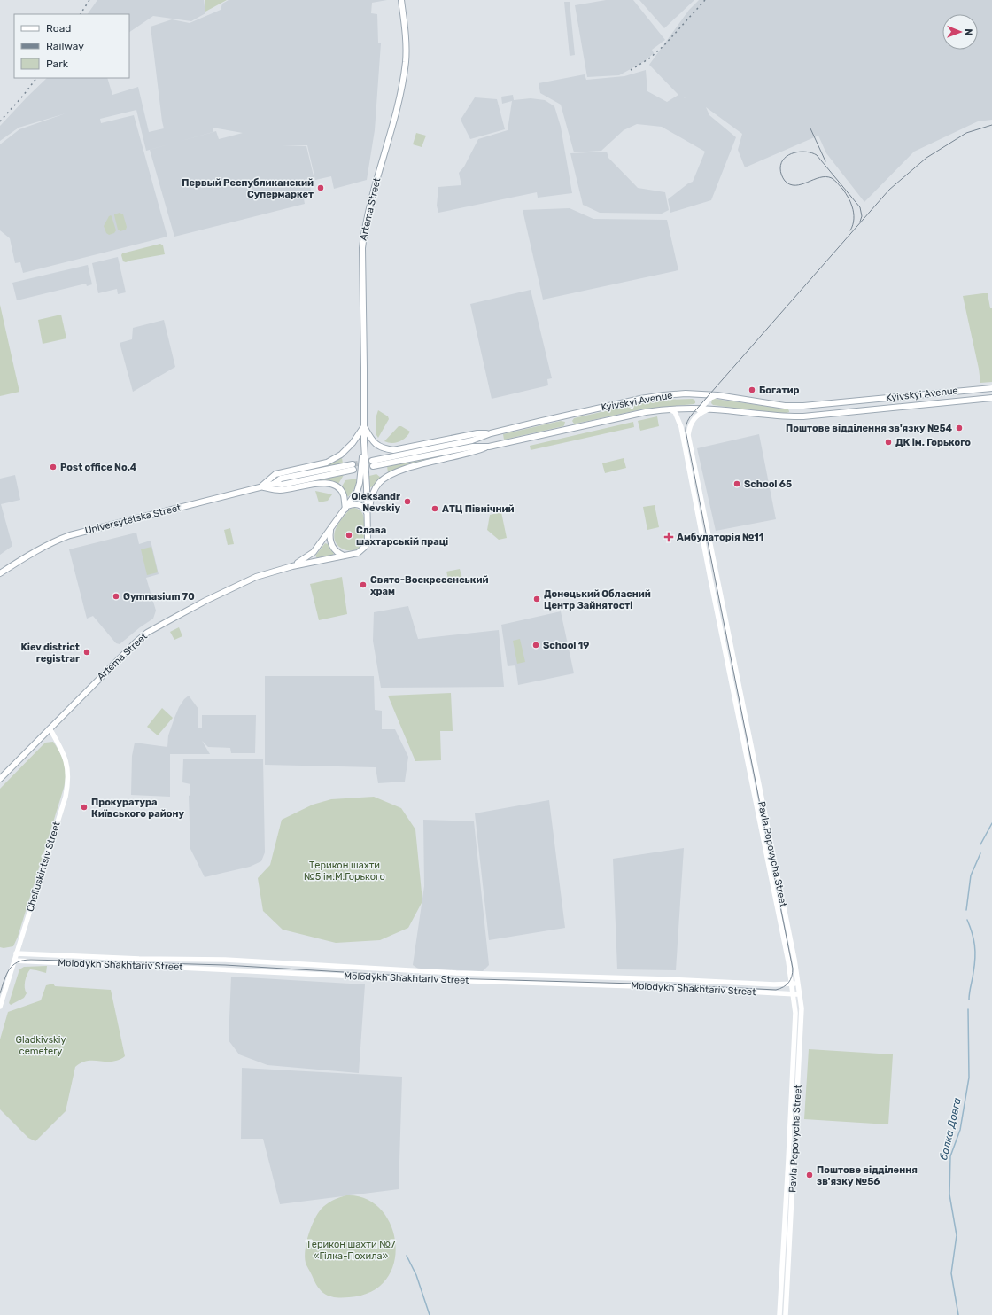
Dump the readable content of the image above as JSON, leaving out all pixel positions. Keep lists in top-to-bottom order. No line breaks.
{"streets":{"main road":["Artema Street","Kyivskyi Avenue","Universytetska Street","Pavla Popovycha Street","Cheliuskintsiv Street","Molodykh Shakhtariv Street"]},"crossings":[["Artema Street","Cheliuskintsiv Street"],["Kyivskyi Avenue","Pavla Popovycha Street"],["Pavla Popovycha Street","Molodykh Shakhtariv Street"],["Cheliuskintsiv Street","Molodykh Shakhtariv Street"]],"water":["балка Довга"],"parks":["Терикон шахти №5 ім.М.Горького","Gladkivskiy cemetery","Терикон шахти №7 «Гілка-Похила»"],"places":{"other":["Первый Республиканский Супермаркет","Богатир","Поштове відділення зв'язку №54","ДК ім. Горького","Post office No.4","School 65","Oleksandr Nevskiy","АТЦ Північний","Слава шахтарській праці","Свято-Воскресенський храм","Gymnasium 70","Донецький Обласний Центр Зайнятості","School 19","Kiev district registrar","Прокуратура Київського району","Поштове відділення зв'язку №56"],"health":["Амбулаторія №11"]},"legend":["Road","Railway","Park"],"north":"right"}
